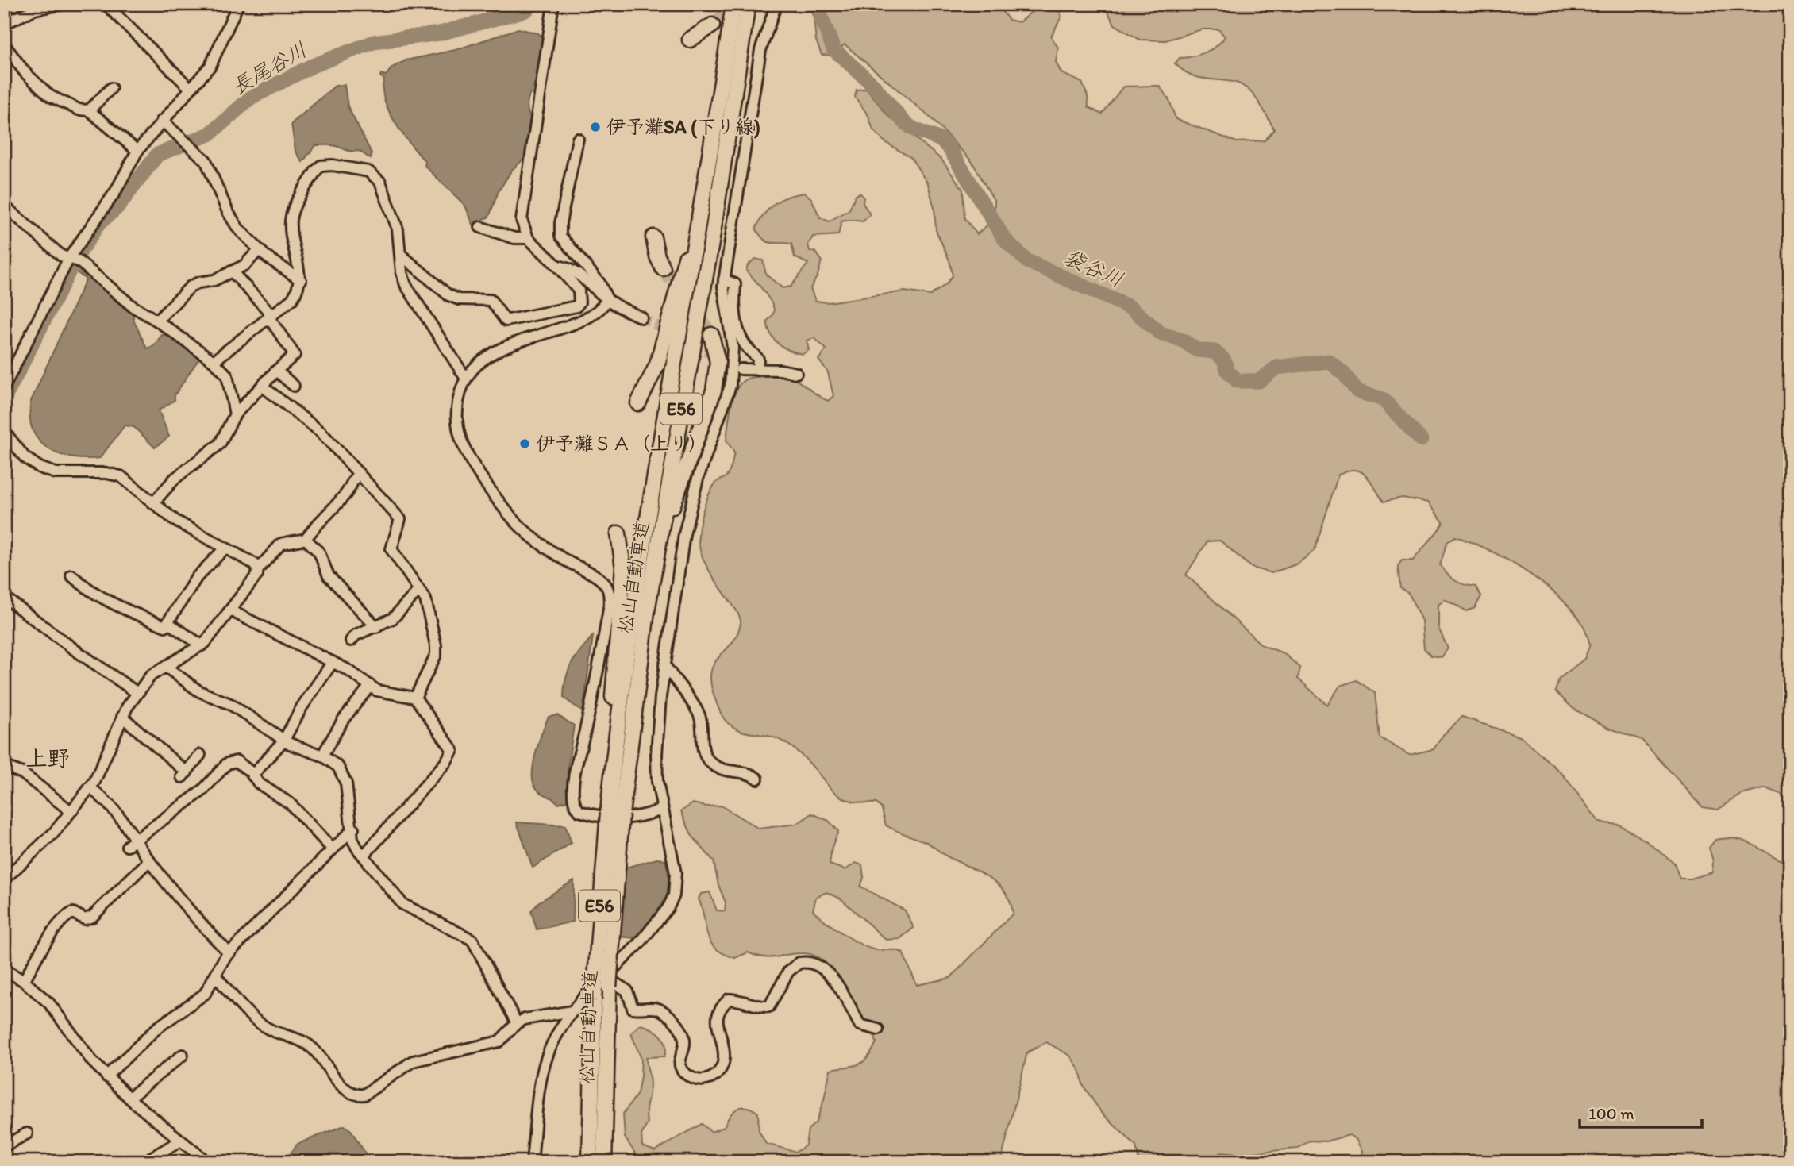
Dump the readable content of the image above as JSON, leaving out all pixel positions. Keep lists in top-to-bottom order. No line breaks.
{"streets":{"highway":["E56","松山自動車道"]},"districts":["上野"],"water":["長尾谷川","袋谷川"],"places":["伊予灘SA (下り線)","伊予灘ＳＡ（上り）"],"scale_bar":"100 m"}
